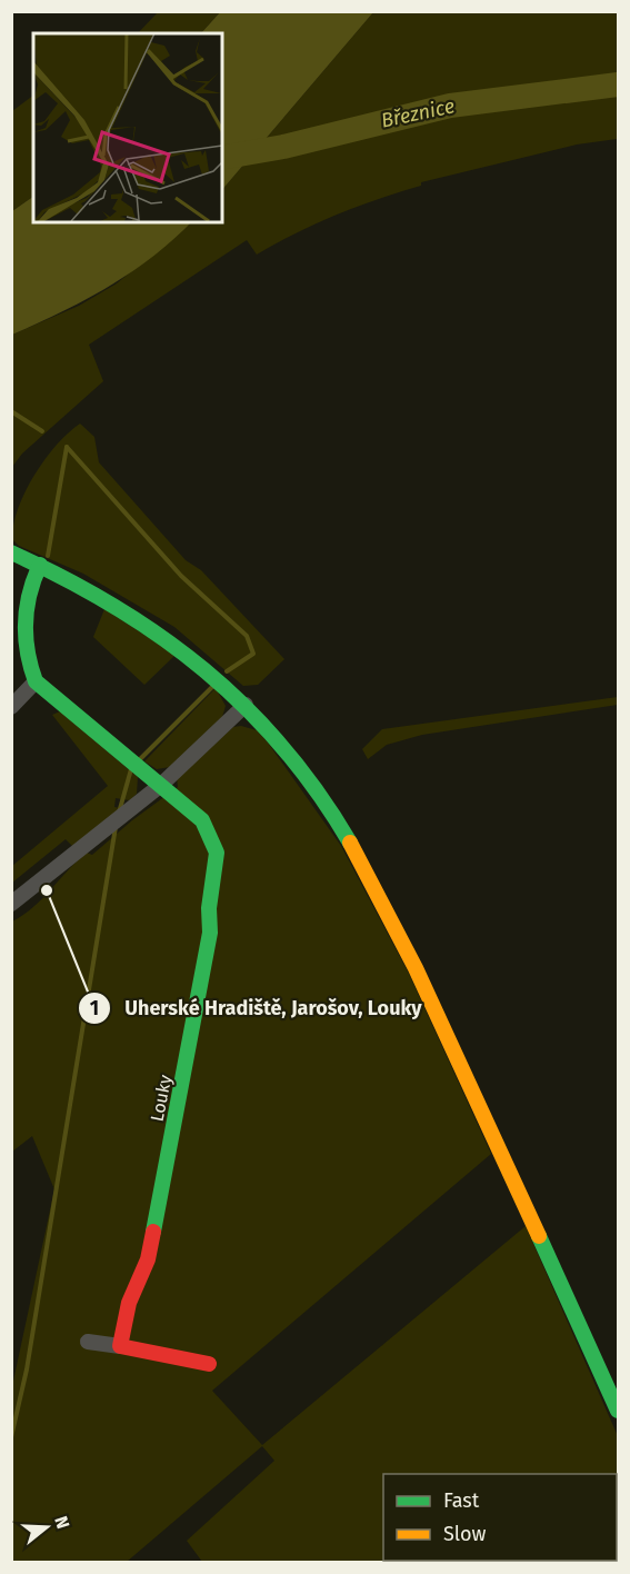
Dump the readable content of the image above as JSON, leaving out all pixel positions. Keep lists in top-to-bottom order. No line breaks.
{"streets":{"main road":["Louky"]},"water":["Březnice"],"places":["Uherské Hradiště, Jarošov, Louky"],"legend":["Fast","Slow"],"north":"right"}
